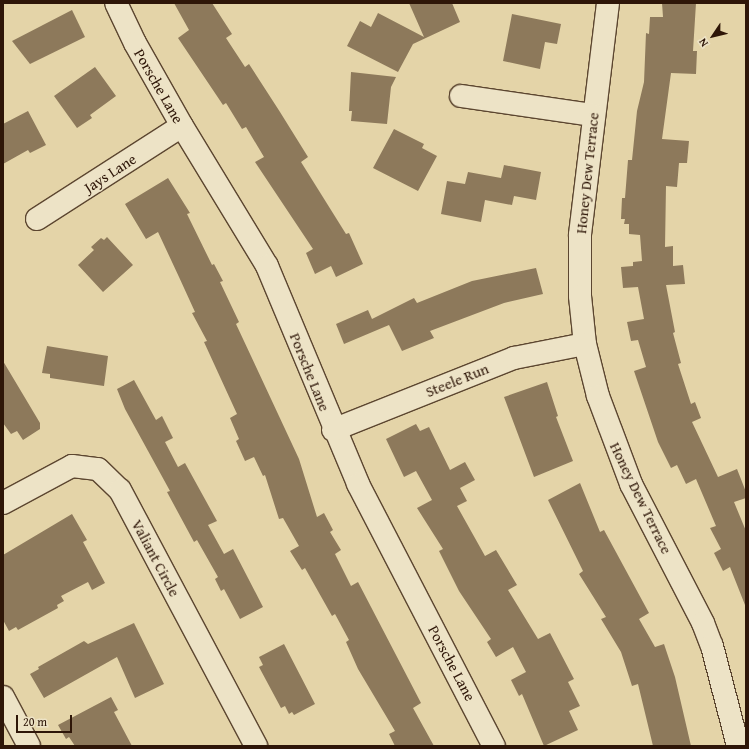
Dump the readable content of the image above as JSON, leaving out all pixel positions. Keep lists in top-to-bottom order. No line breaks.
{"streets":{"street":["Porsche Lane","Jays Lane","Honey Dew Terrace","Steele Run","Valiant Circle"]},"crossings":[["Porsche Lane","Jays Lane"],["Porsche Lane","Steele Run"],["Honey Dew Terrace","Steele Run"]],"scale_bar":"20 m","north":"bottom left"}
